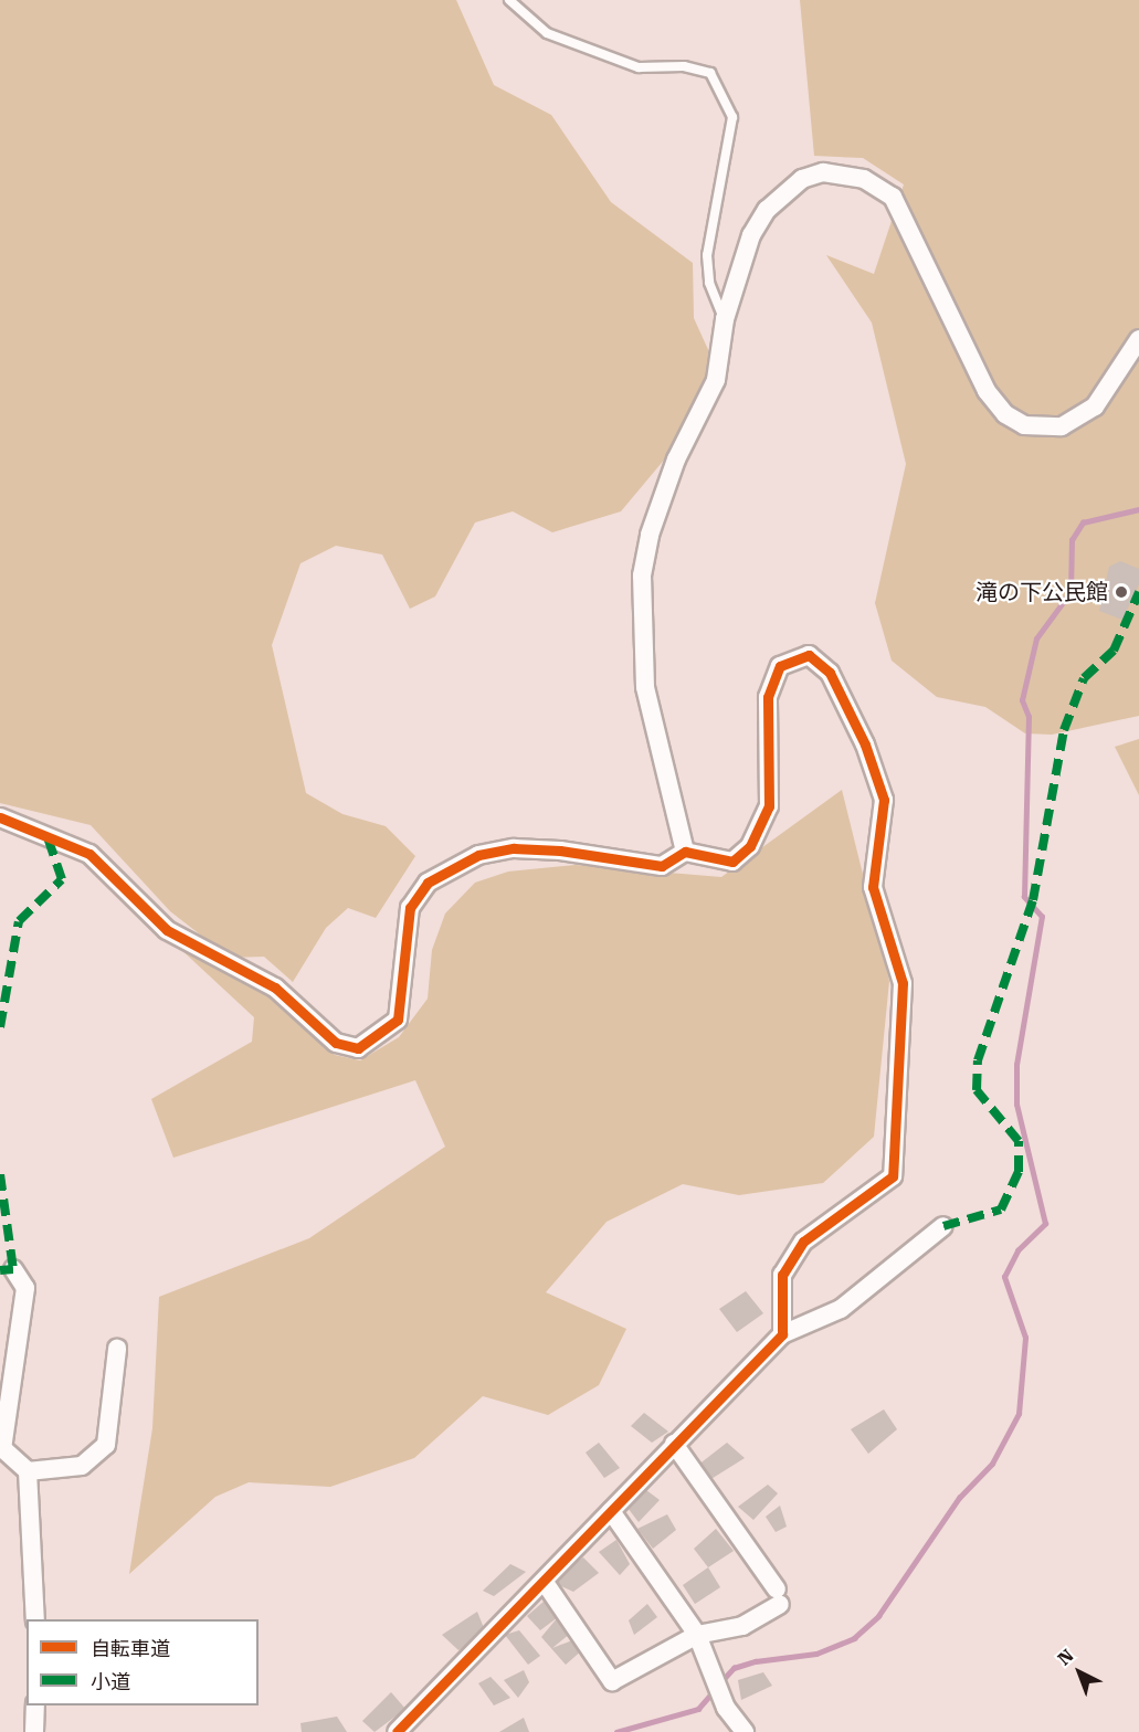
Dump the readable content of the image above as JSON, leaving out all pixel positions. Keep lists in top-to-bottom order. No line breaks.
{"places":["滝の下公民館"],"legend":["自転車道","小道"],"north":"top left"}
